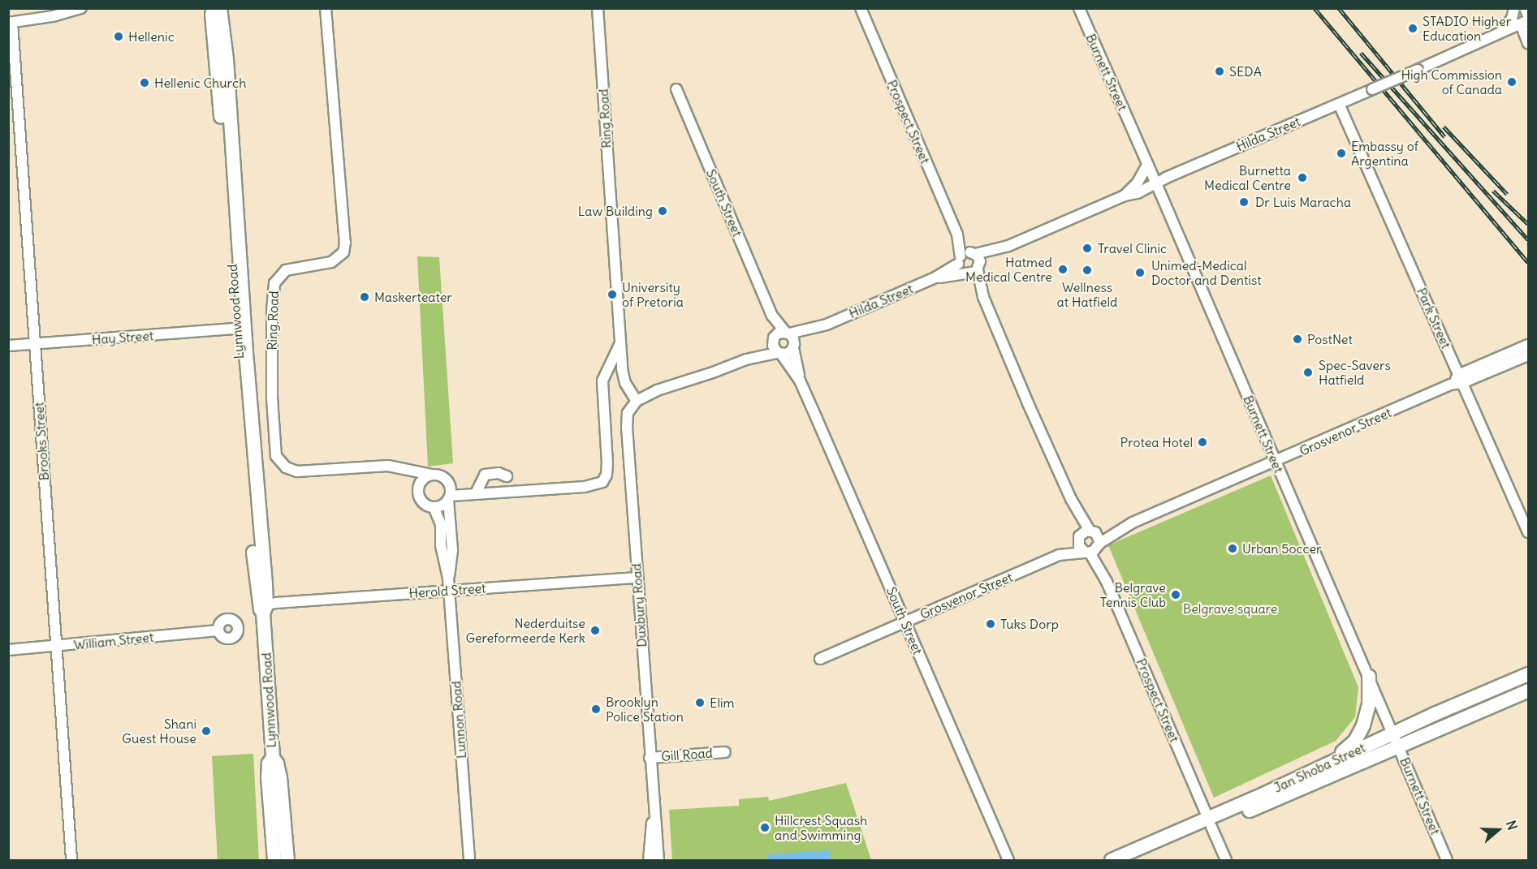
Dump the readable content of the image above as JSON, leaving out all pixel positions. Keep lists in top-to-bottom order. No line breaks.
{"streets":{"main road":["Lynnwood Road","Jan Shoba Street"],"street":["Burnett Street","Ring Road","Prospect Street","Hilda Street","South Street","Park Street","Hay Street","Grosvenor Street","Brooks Street","Herold Street","Duxbury Road","William Street","Lunnon Road","Gill Road"]},"crossings":[["Burnett Street","Hilda Street"],["Burnett Street","Grosvenor Street"],["Burnett Street","Jan Shoba Street"],["Ring Road","Duxbury Road"],["Ring Road","Lunnon Road"],["Prospect Street","Hilda Street"],["Prospect Street","Grosvenor Street"],["Prospect Street","Jan Shoba Street"],["Hilda Street","South Street"],["Hilda Street","Park Street"],["South Street","Grosvenor Street"],["Lynnwood Road","Hay Street"],["Lynnwood Road","Herold Street"],["Park Street","Grosvenor Street"],["Hay Street","Brooks Street"],["Brooks Street","William Street"],["Herold Street","Duxbury Road"],["Herold Street","Lunnon Road"],["Duxbury Road","Gill Road"]],"parks":["Belgrave square"],"places":["STADIO Higher Education","Hellenic","SEDA","High Commission of Canada","Hellenic Church","Embassy of Argentina","Burnetta Medical Centre","Dr Luis Maracha","Law Building","Travel Clinic","Hatmed Medical Centre","Wellness at Hatfield","Unimed-Medical Doctor and Dentist","University of Pretoria","Maskerteater","PostNet","Spec-Savers Hatfield","Protea Hotel","Urban 5occer","Belgrave Tennis Club","Tuks Dorp","Nederduitse Gereformeerde Kerk","Elim","Brooklyn Police Station","Shani Guest House","Hillcrest Squash and Swimming"],"north":"right"}
